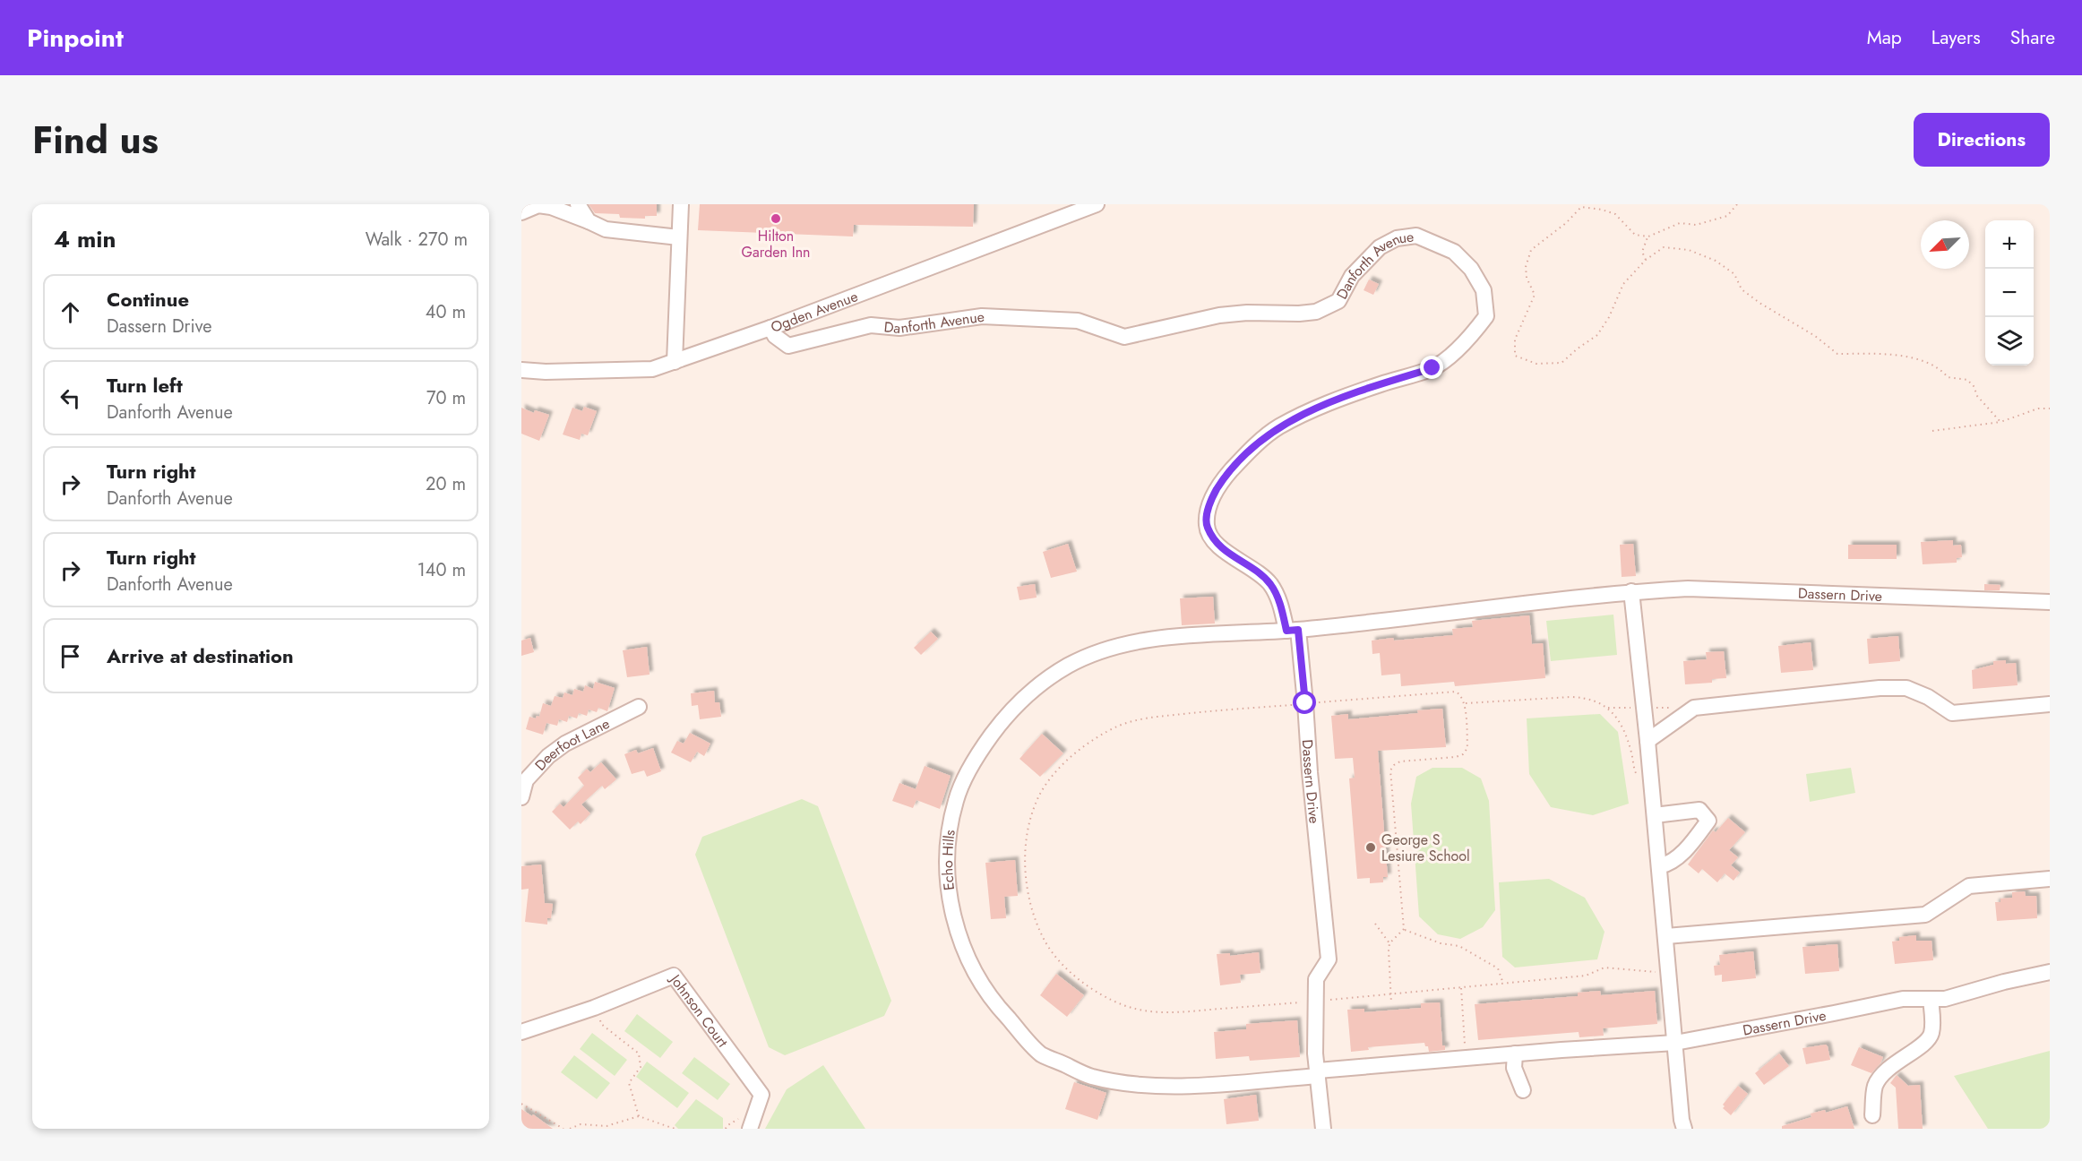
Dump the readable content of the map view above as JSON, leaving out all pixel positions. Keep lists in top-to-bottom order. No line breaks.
{"streets":{"street":["Danforth Avenue","Ogden Avenue","Dassern Drive","Deerfoot Lane","Echo Hills","Johnson Court"]},"crossings":[["Danforth Avenue","Ogden Avenue"],["Danforth Avenue","Dassern Drive"],["Danforth Avenue","Echo Hills"],["Dassern Drive","Echo Hills"]],"places":["Hilton Garden Inn","George S Lesiure School"],"north":"bottom left","page":{"header":"Pinpoint","nav":["Map","Layers","Share"],"title":"Find us","buttons":"Directions","heading":["4 min","Walk · 270 m"],"map_buttons":["+","−"],"list":[["Continue","Dassern Drive","40 m"],["Turn left","Danforth Avenue","70 m"],["Turn right","Danforth Avenue","20 m"],["Turn right","Danforth Avenue","140 m"],"Arrive at destination"]}}
